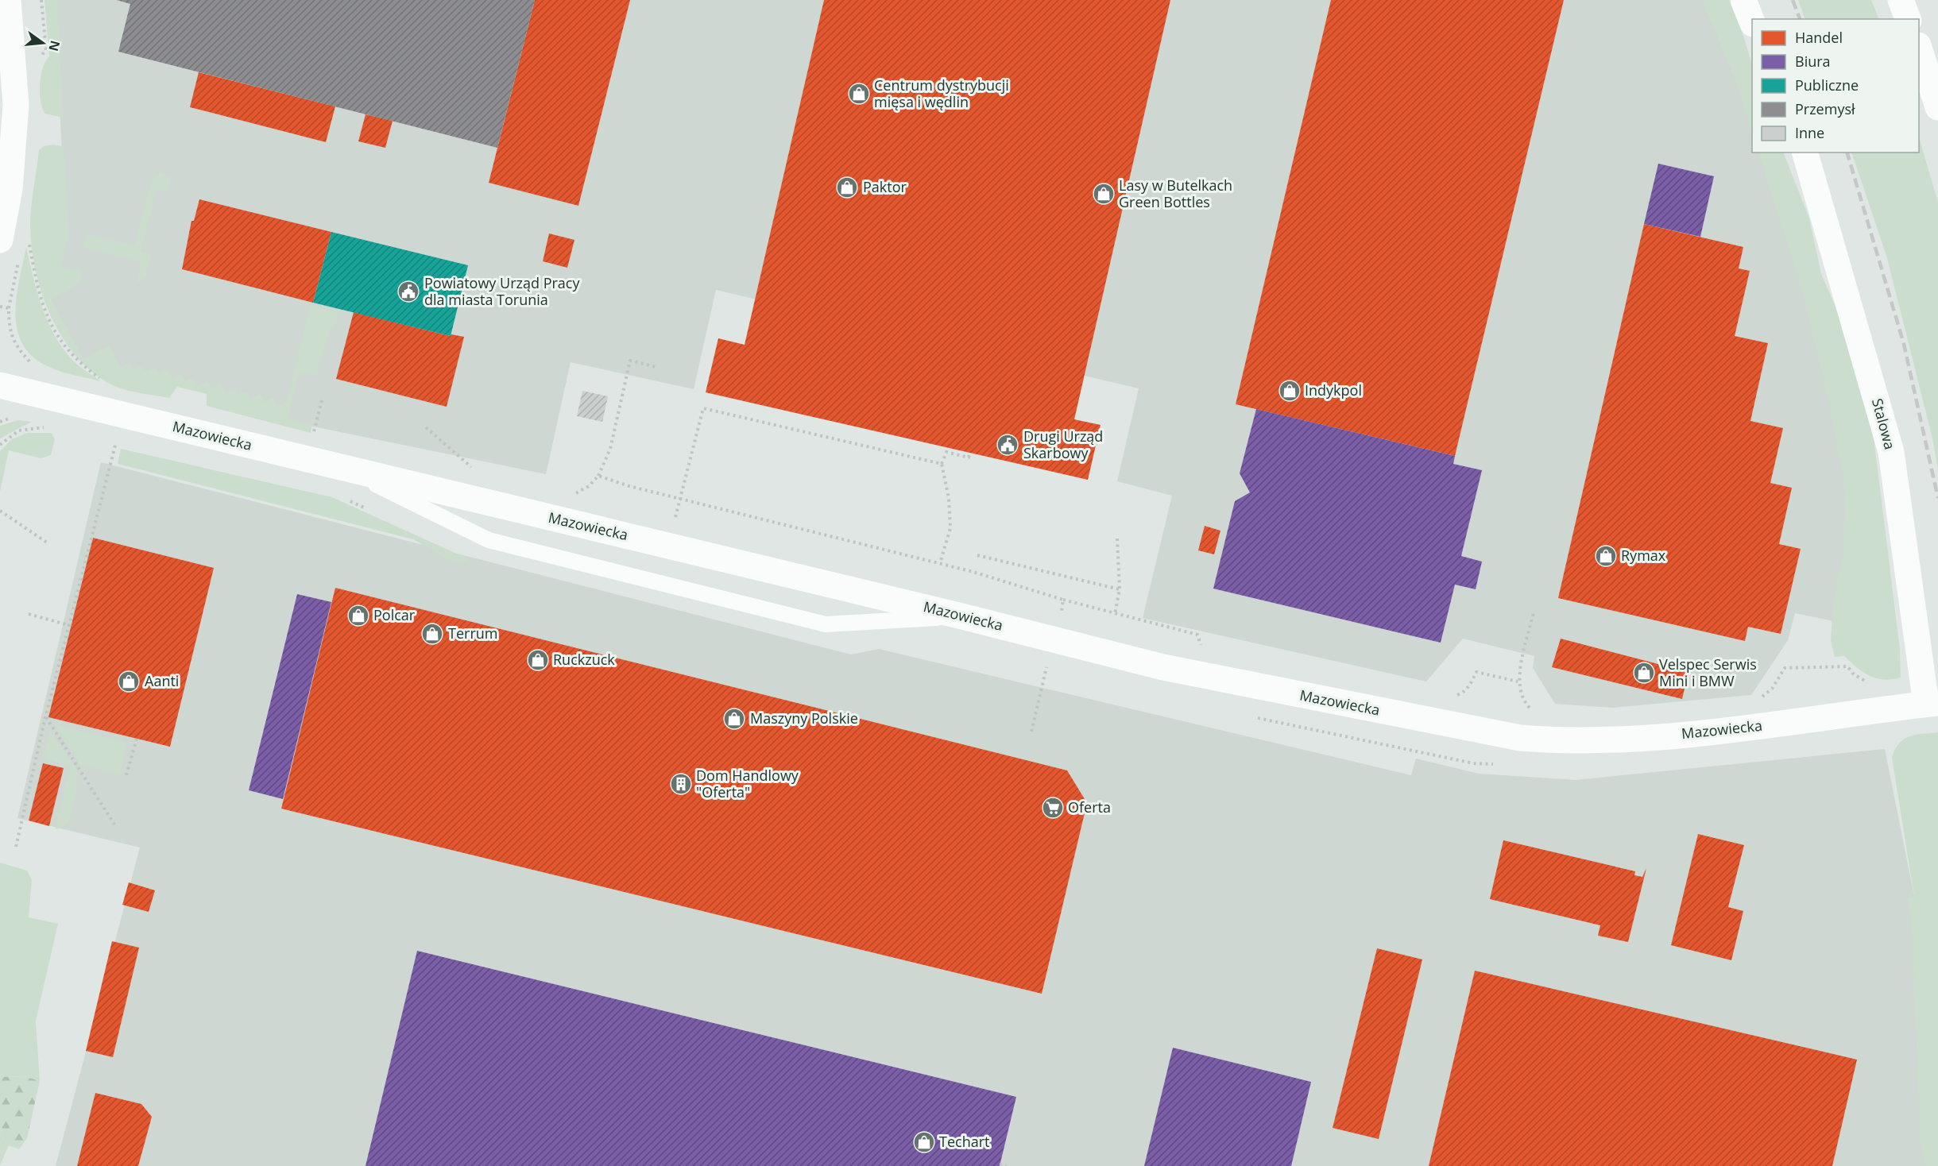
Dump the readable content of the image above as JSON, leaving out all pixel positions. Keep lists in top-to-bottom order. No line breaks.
{"streets":{"street":["Stalowa","Mazowiecka"]},"crossings":[["Stalowa","Mazowiecka"]],"places":{"shop":["Centrum dystrybucji mięsa i wędlin","Paktor","Lasy w Butelkach Green Bottles","Indykpol","Rymax","Polcar","Terrum","Ruckzuck","Velspec Serwis Mini i BMW","Aanti","Maszyny Polskie","Techart"],"public building":["Powiatowy Urząd Pracy dla miasta Torunia","Drugi Urząd Skarbowy"],"building":["Dom Handlowy \"Oferta\""],"supermarket":["Oferta"]},"legend":["Handel","Biura","Publiczne","Przemysł","Inne"],"north":"right"}
